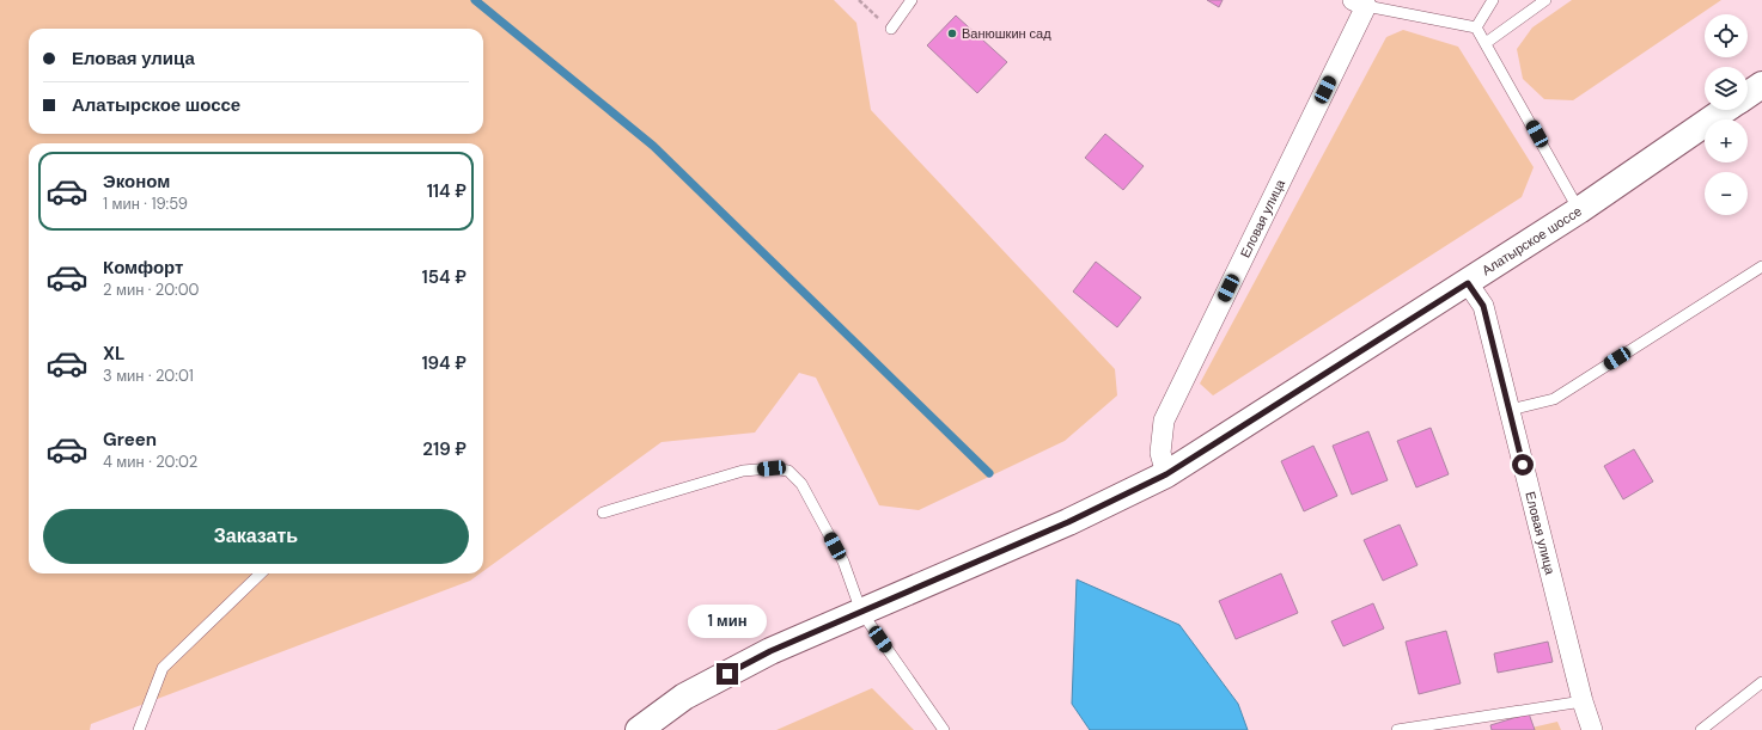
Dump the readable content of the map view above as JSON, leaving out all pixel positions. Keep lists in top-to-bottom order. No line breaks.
{"streets":{"main road":["Алатырское шоссе"],"street":["Еловая улица"]},"crossings":[["Еловая улица","Алатырское шоссе"]],"places":["Ванюшкин сад"],"page":{"map_buttons":["+","−"],"banner":["Еловая улица","Алатырское шоссе"],"list":[{"name":"Эконом","note":"1 мин · 19:59","value":"114 ₽"},{"name":"Комфорт","note":"2 мин · 20:00","value":"154 ₽"},{"name":"XL","note":"3 мин · 20:01","value":"194 ₽"},{"name":"Green","note":"4 мин · 20:02","value":"219 ₽"}],"buttons":"Заказать","bubble":"1 мин"}}
